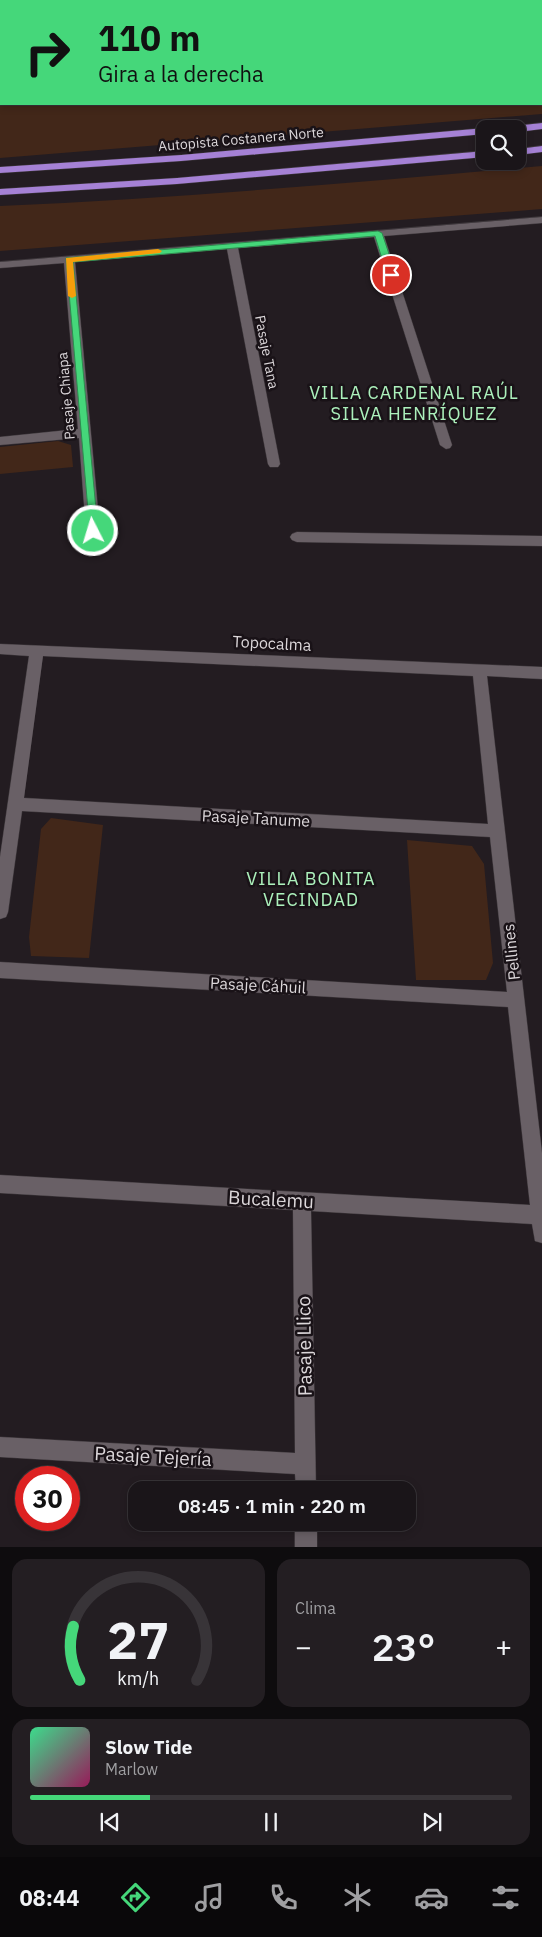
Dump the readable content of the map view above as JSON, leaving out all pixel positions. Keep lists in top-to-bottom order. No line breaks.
{"streets":{"highway":["Autopista Costanera Norte"],"street":["Pasaje Tana","Pasaje Chiapa","Topocalma","Pasaje Tanume","Pellines","Pasaje Cáhuil","Bucalemu","Pasaje Llico","Pasaje Tejería"]},"crossings":[["Topocalma","Pellines"],["Pasaje Tanume","Pellines"],["Pellines","Pasaje Cáhuil"],["Pellines","Bucalemu"],["Bucalemu","Pasaje Llico"],["Pasaje Llico","Pasaje Tejería"]],"districts":["VILLA CARDENAL RAÚL SILVA HENRÍQUEZ","VILLA BONITA VECINDAD"],"page":{"turn":["110 m","Gira a la derecha"],"limit":"30","trip":"08:45 · 1 min · 220 m","tile":"Clima","heat":["−","23°","+"],"song":["Slow Tide","Marlow"],"tabs":"08:44","gauge":["27","km/h"]}}
